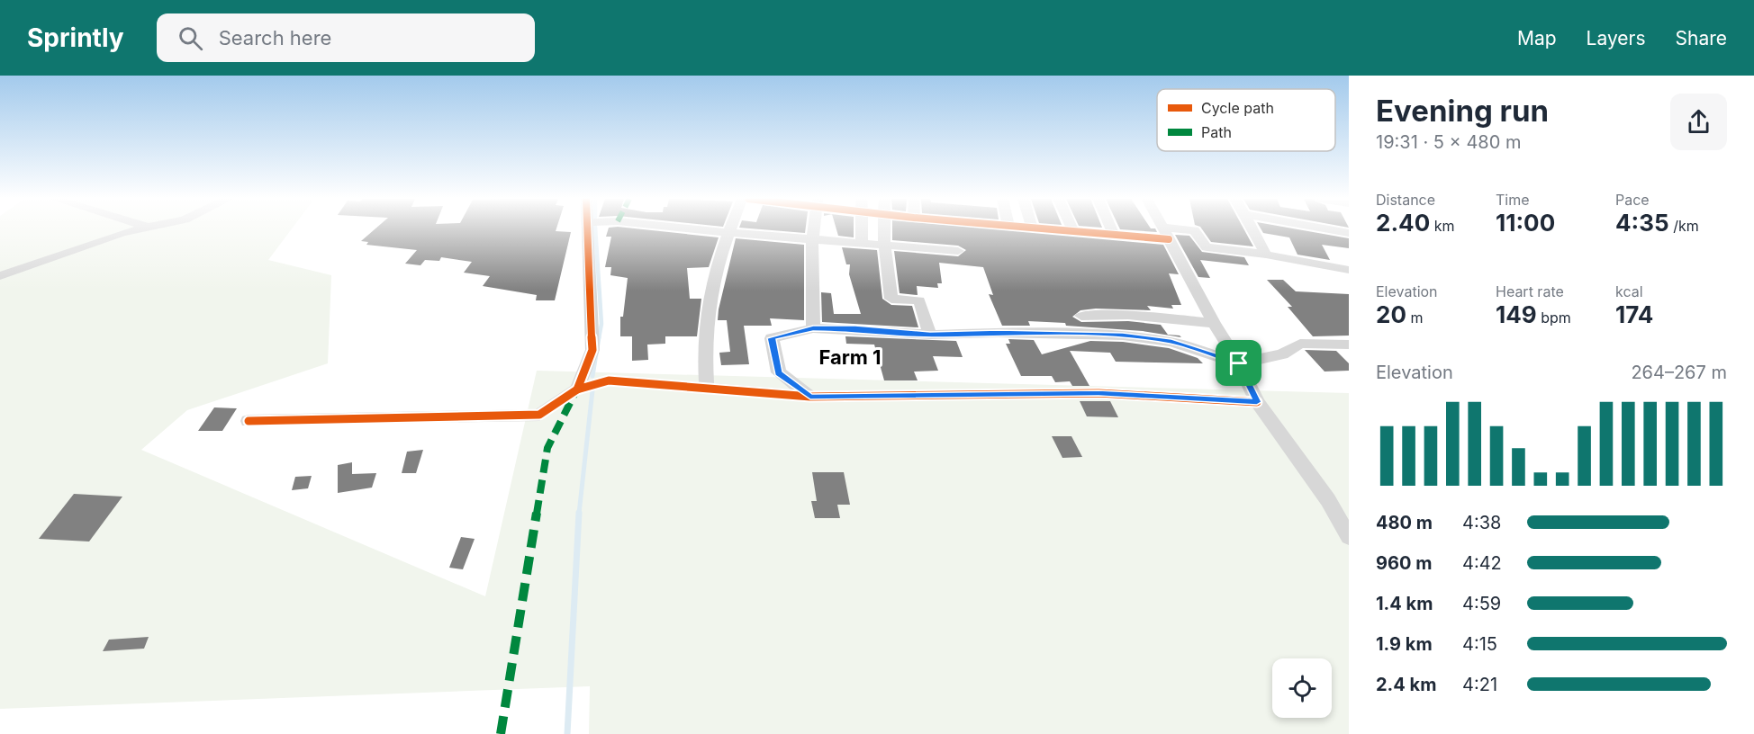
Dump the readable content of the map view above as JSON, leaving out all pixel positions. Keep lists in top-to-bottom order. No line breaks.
{"districts":["Farm 1"],"legend":["Cycle path","Path"],"page":{"header":"Sprintly","search":"Search here","nav":["Map","Layers","Share"],"heading":["Evening run","19:31 · 5 × 480 m"],"stats":[["Distance","2.40 km"],["Time","11:00"],["Pace","4:35 /km"],["Elevation","20 m"],["Heart rate","149 bpm"],["kcal","174"]],"chart":["Elevation","264–267 m"],"list":[{"name":"480 m","note":"4:38"},{"name":"960 m","note":"4:42"},{"name":"1.4 km","note":"4:59"},{"name":"1.9 km","note":"4:15"},{"name":"2.4 km","note":"4:21"}]}}
